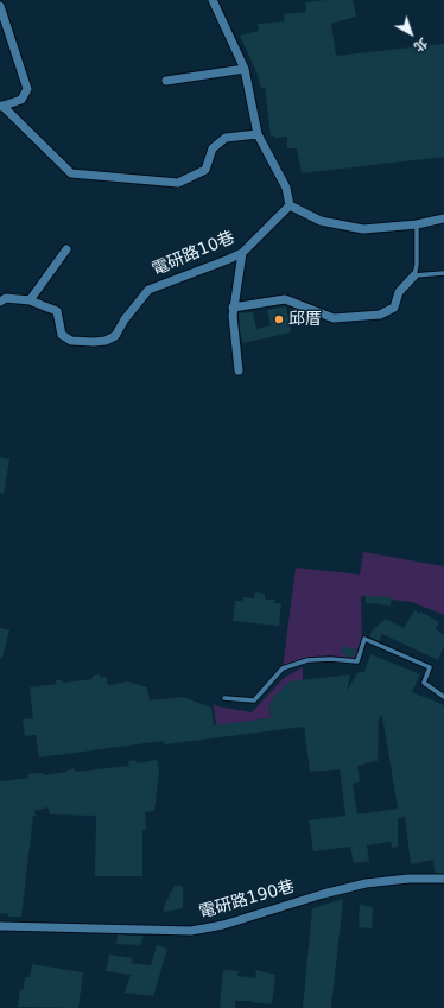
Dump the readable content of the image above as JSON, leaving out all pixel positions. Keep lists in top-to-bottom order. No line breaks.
{"streets":{"street":["電研路10巷","電研路190巷"]},"places":["邱厝"],"north":"bottom right"}
